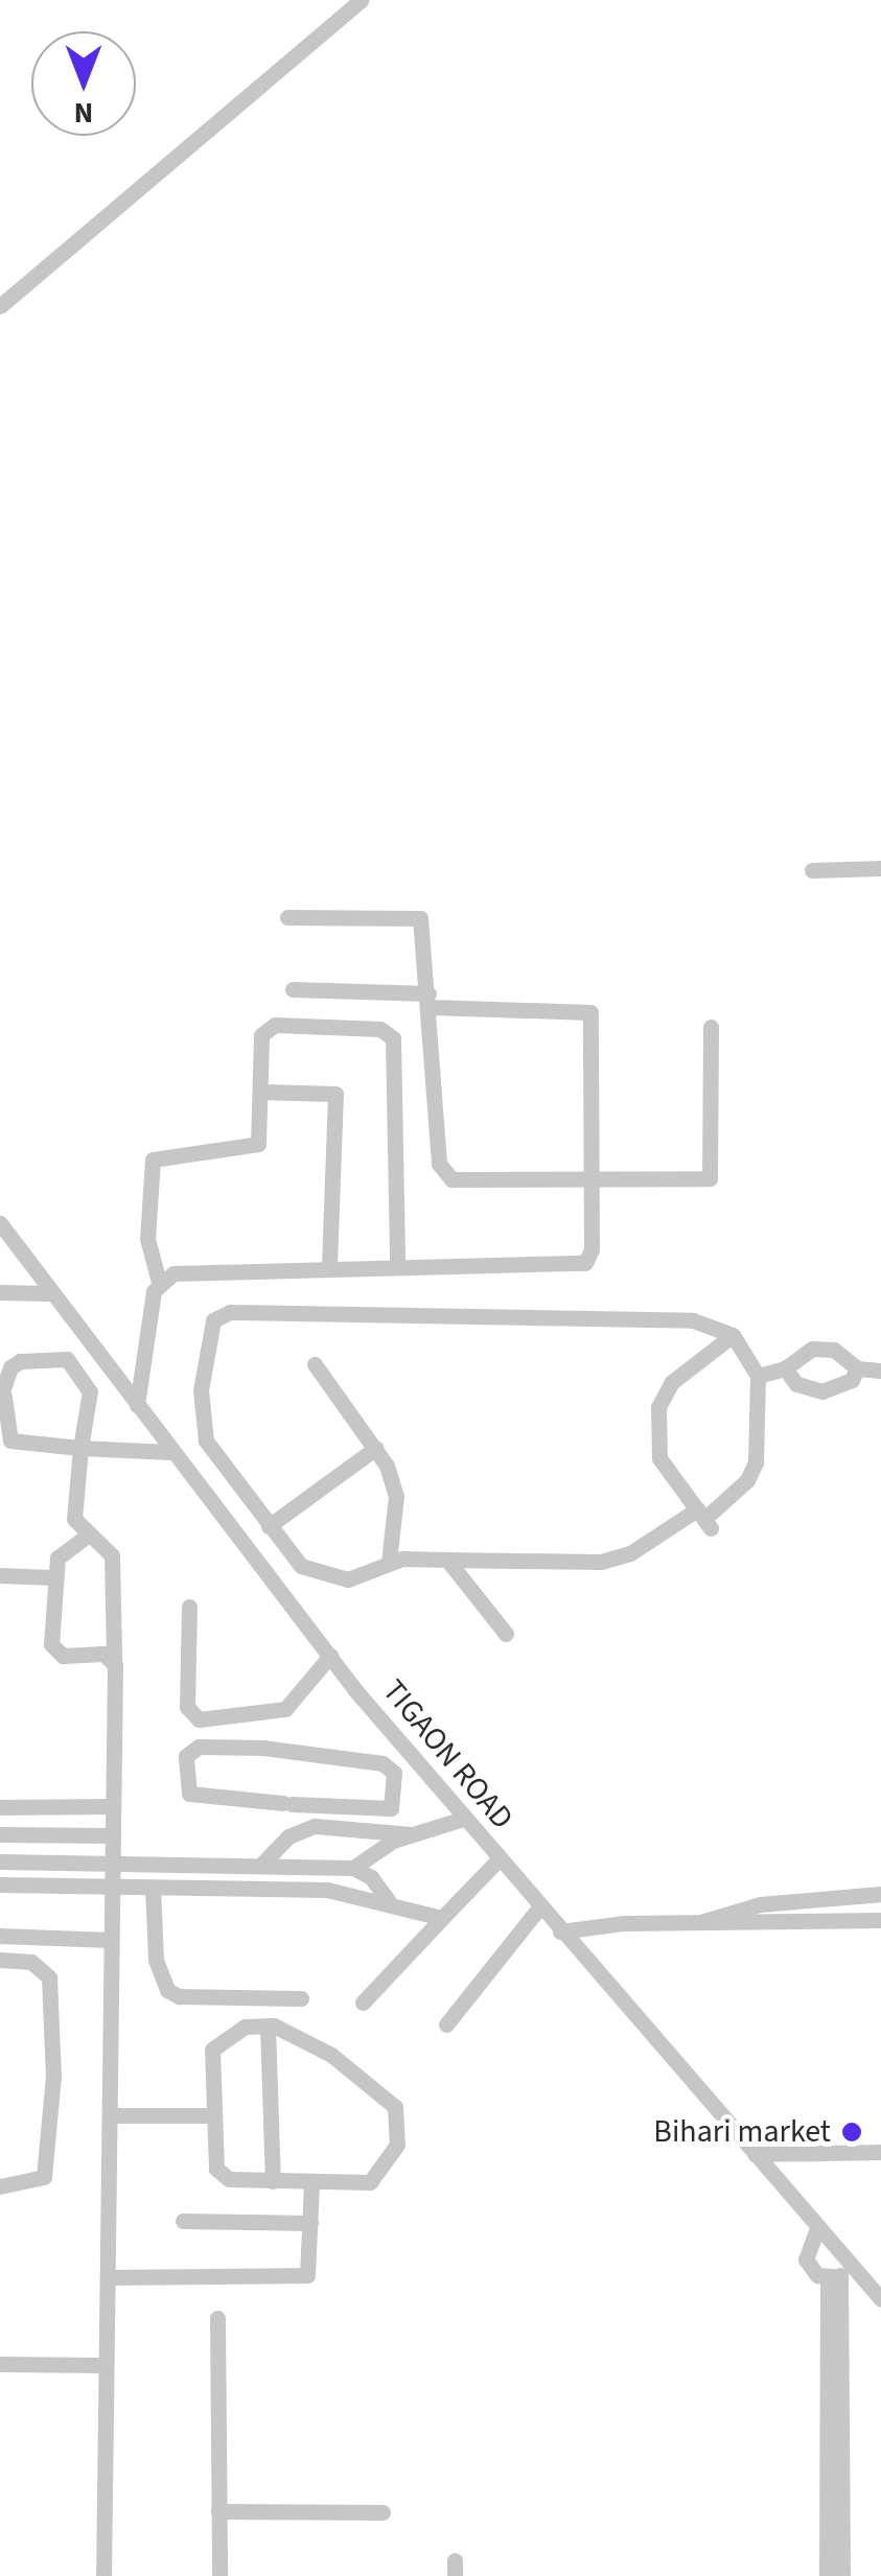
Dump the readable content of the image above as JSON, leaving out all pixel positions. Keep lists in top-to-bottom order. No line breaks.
{"streets":{"street":["TIGAON ROAD"]},"places":["Bihari market"],"north":"bottom"}
